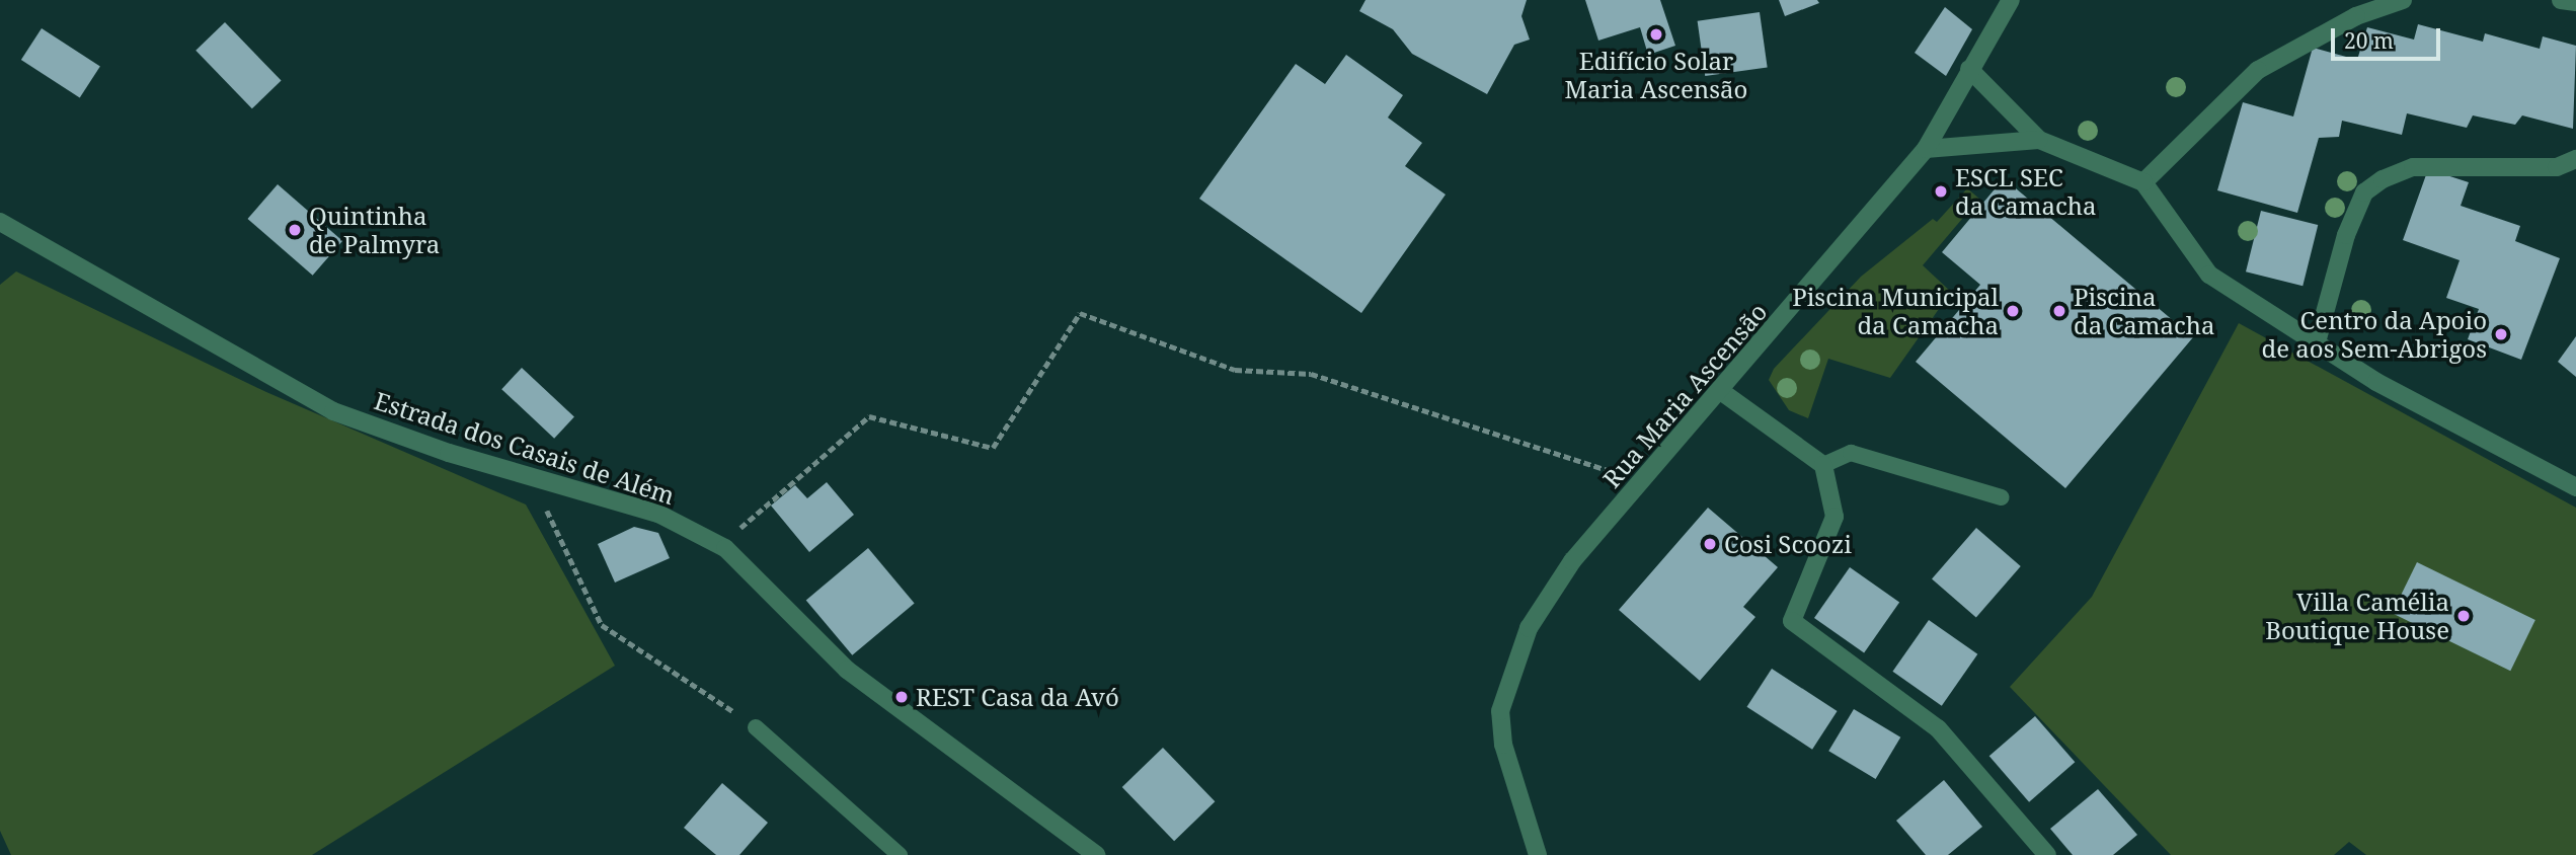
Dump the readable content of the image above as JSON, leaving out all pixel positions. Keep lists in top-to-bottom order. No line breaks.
{"streets":{"street":["Rua Maria Ascensão","Estrada dos Casais de Além"]},"places":["Edifício Solar Maria Ascensão","ESCL SEC da Camacha","Quintinha de Palmyra","Piscina Municipal da Camacha","Piscina da Camacha","Centro da Apoio de aos Sem-Abrigos","Cosi Scoozi","Villa Camélia Boutique House","REST Casa da Avó"],"scale_bar":"20 m"}
